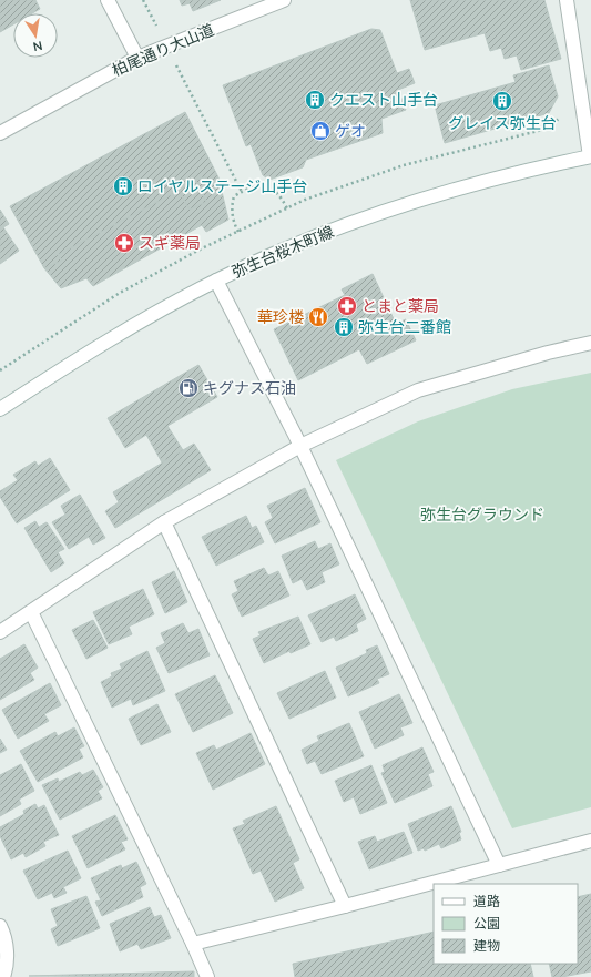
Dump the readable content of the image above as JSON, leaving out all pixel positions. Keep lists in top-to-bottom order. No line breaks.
{"streets":{"street":["柏尾通り大山道","弥生台桜木町線"]},"parks":["弥生台グラウンド"],"places":{"building":["クエスト山手台","グレイス弥生台","ロイヤルステージ山手台","弥生台二番館"],"shop":["ゲオ"],"pharmacy":["スギ薬局","とまと薬局"],"restaurant":["華珍楼"],"fuel station":["キグナス石油"]},"legend":["道路","公園","建物"],"north":"bottom"}
